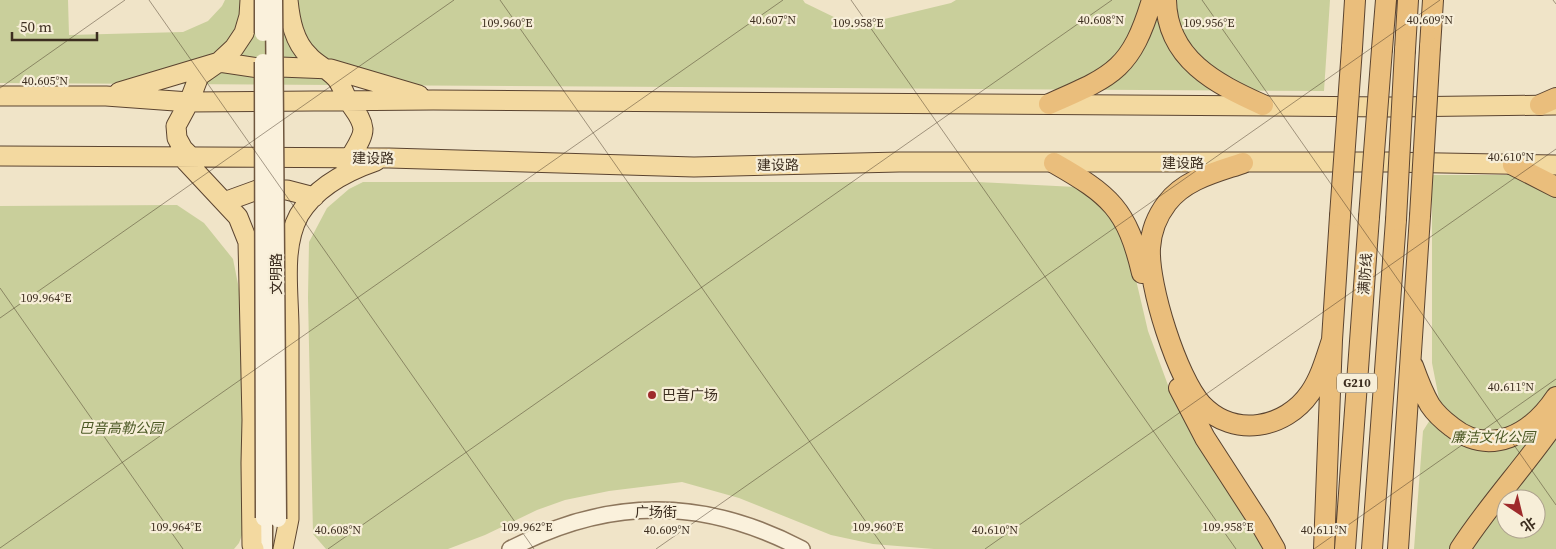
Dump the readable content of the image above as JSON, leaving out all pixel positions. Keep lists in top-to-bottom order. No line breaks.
{"streets":{"highway":["满防线","G210"],"main road":["建设路","文明路"],"street":["广场街"]},"parks":["巴音高勒公园","廉洁文化公园"],"places":["巴音广场"],"scale_bar":"50 m","north":"bottom right","coordinates":["40.607°N","40.608°N","40.609°N","109.958°E","109.956°E","109.960°E","40.605°N","40.610°N","109.964°E","40.611°N","109.962°E"]}
